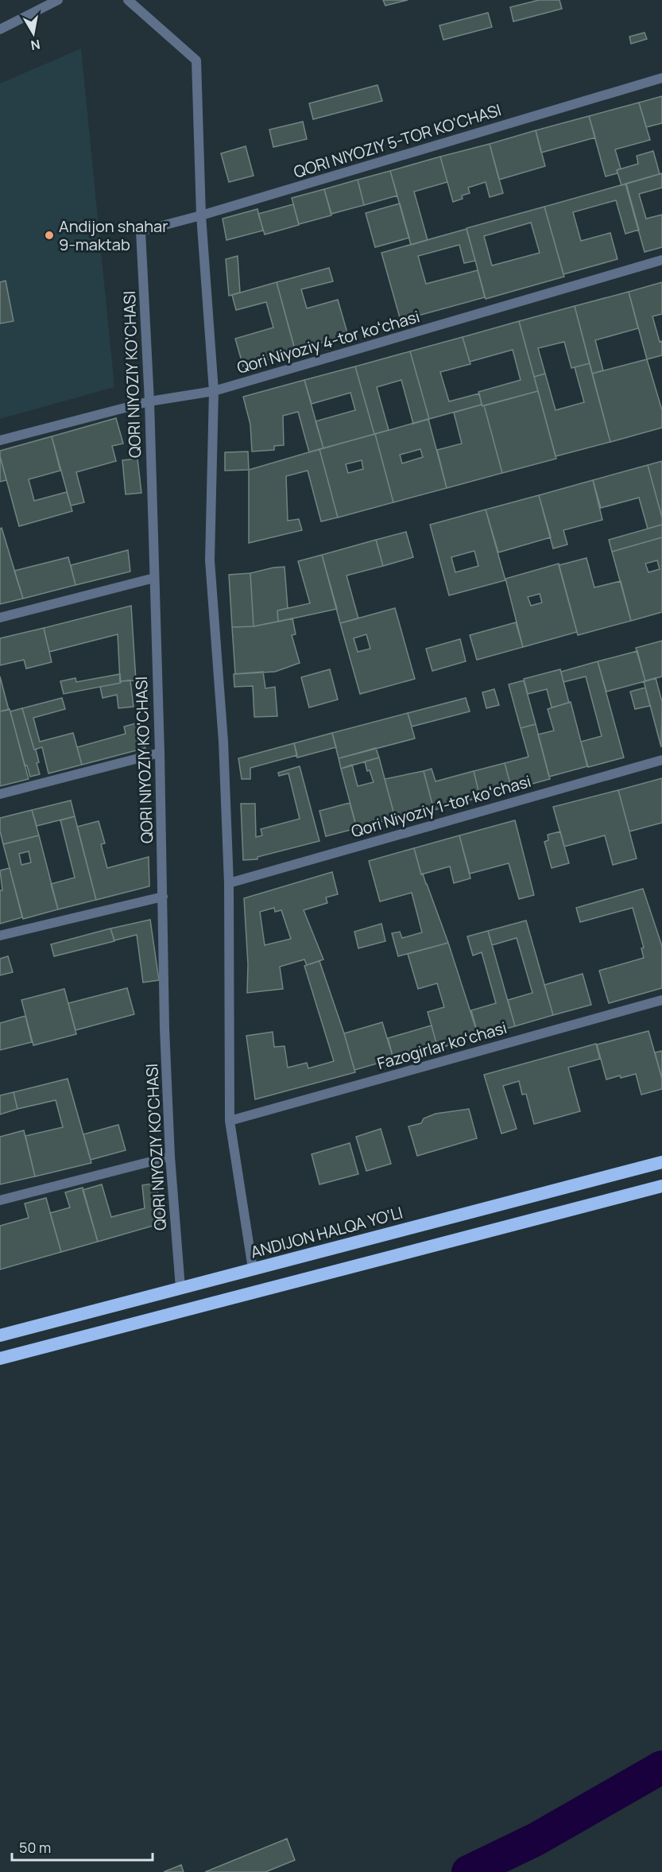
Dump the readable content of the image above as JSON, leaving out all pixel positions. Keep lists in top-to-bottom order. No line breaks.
{"streets":{"highway":["ANDIJON HALQA YO‘LI"],"street":["QORI NIYOZIY 5-TOR KO'CHASI","Qori Niyoziy 4-tor koʻchasi","QORI NIYOZIY KO'CHASI","Qori Niyoziy 1-tor koʻchasi","Fazogirlar koʻchasi"]},"crossings":[["QORI NIYOZIY 5-TOR KO'CHASI","QORI NIYOZIY KO'CHASI"],["Qori Niyoziy 4-tor koʻchasi","QORI NIYOZIY KO'CHASI"],["QORI NIYOZIY KO'CHASI","ANDIJON HALQA YO‘LI"]],"places":["Andijon shahar 9-maktab"],"scale_bar":"50 m","north":"bottom"}
